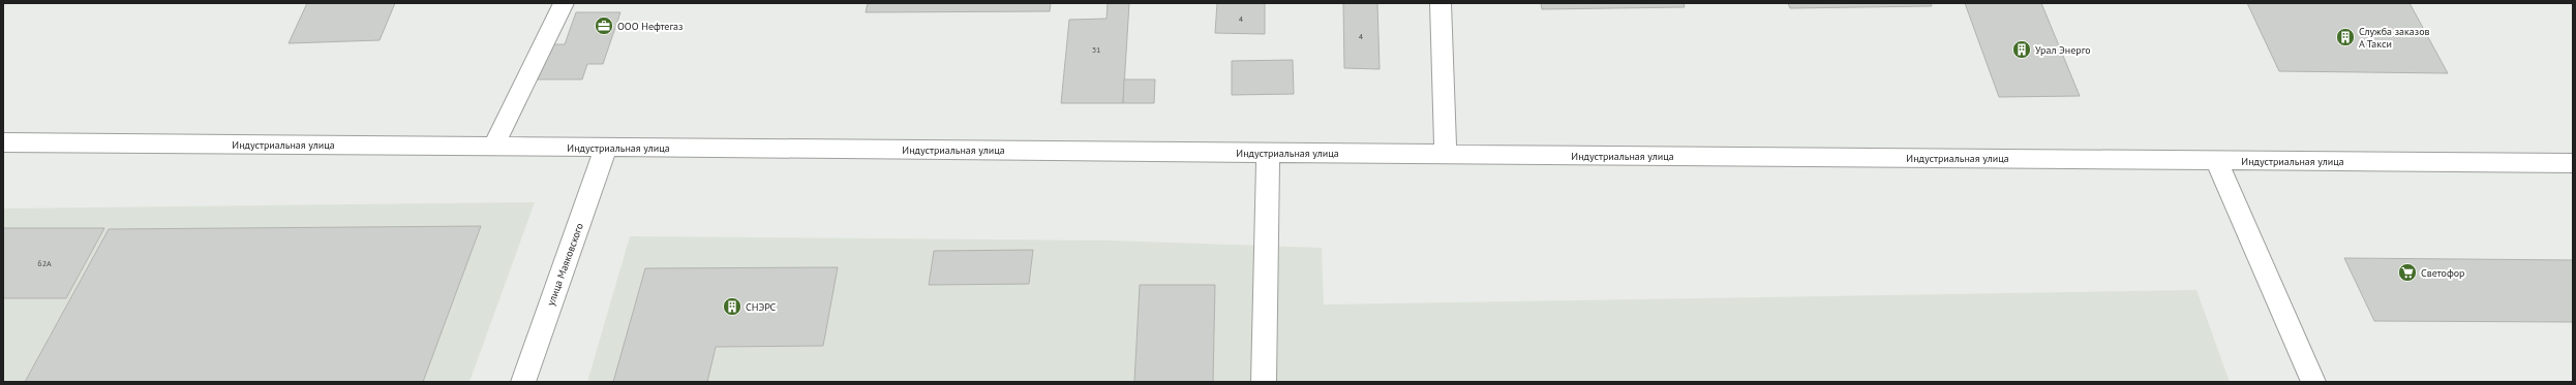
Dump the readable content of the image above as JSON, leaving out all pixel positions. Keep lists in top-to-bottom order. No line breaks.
{"streets":{"street":["Индустриальная улица","улица Маяковского"]},"crossings":[["Индустриальная улица","улица Маяковского"]],"places":{"office":["ООО Нефтегаз"],"building":["Служба заказов А Такси","Урал Энерго","СНЭРС"],"supermarket":["Светофор"]},"house_numbers":["4","4","31","62А"]}
